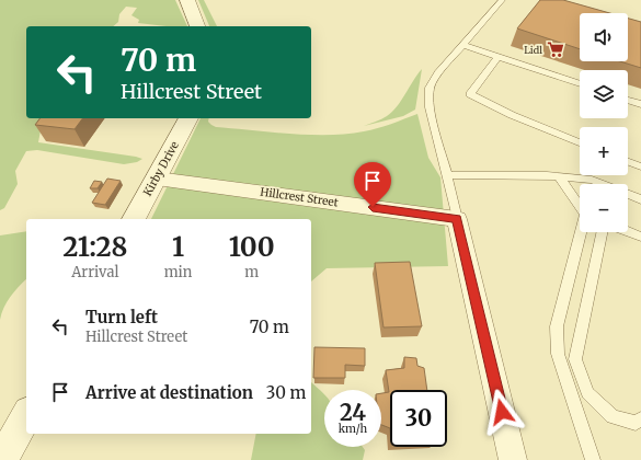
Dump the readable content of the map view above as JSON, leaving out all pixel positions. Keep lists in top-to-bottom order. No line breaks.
{"streets":{"street":["Kirby Drive","Hillcrest Street"]},"crossings":[["Kirby Drive","Hillcrest Street"]],"places":{"supermarket":["Lidl"]},"page":{"map_buttons":["+","−"],"turn":["70 m","Hillcrest Street"],"eta":["21:28","Arrival","1","min","100","m"],"list":[{"name":"Turn left","note":"Hillcrest Street","value":"70 m"},{"name":"Arrive at destination","value":"30 m"}],"speed":"24 km/h","limit":"30"}}
